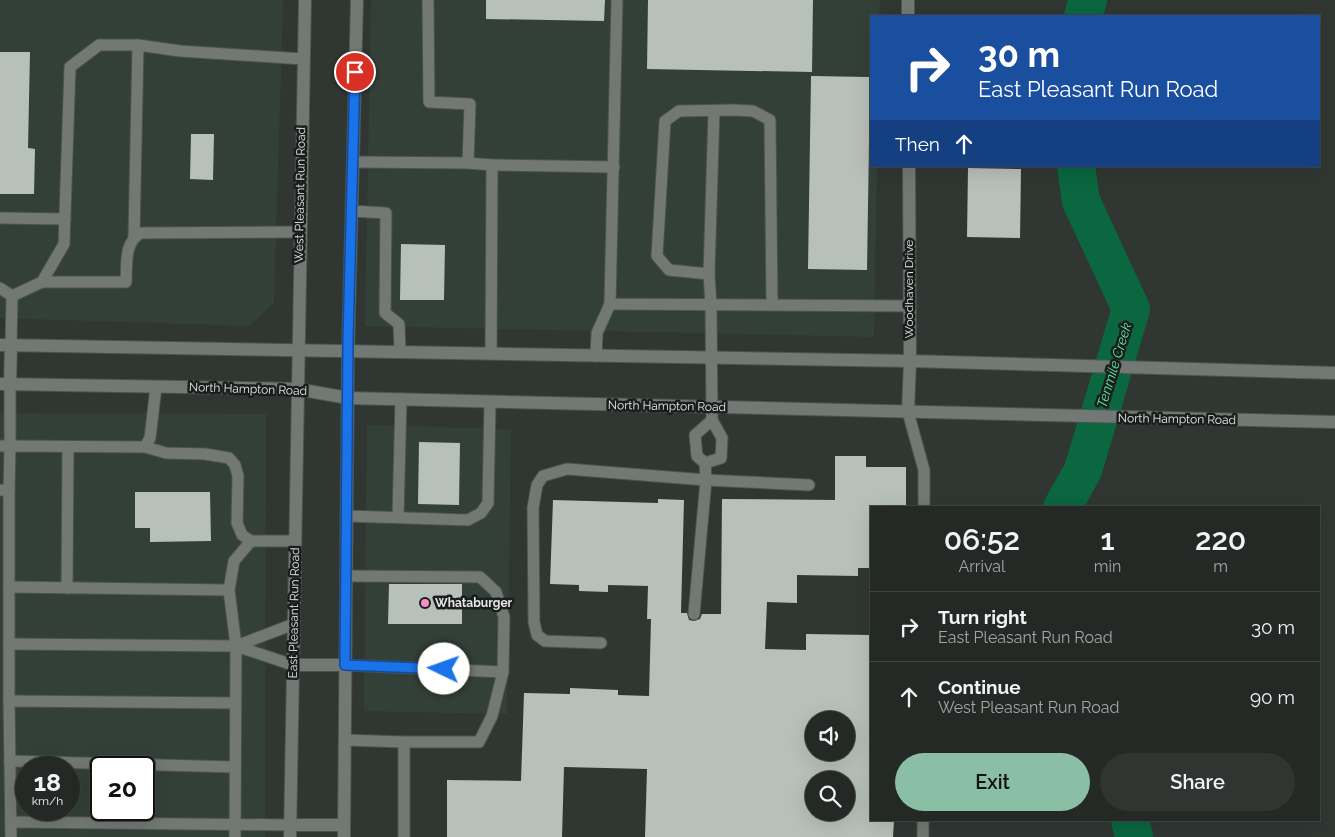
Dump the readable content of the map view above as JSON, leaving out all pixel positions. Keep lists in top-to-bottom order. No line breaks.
{"streets":{"main road":["West Pleasant Run Road","Woodhaven Drive","North Hampton Road","East Pleasant Run Road"]},"crossings":[["West Pleasant Run Road","North Hampton Road"],["West Pleasant Run Road","East Pleasant Run Road"],["Woodhaven Drive","North Hampton Road"],["North Hampton Road","East Pleasant Run Road"]],"water":["Tenmile Creek"],"places":["Whataburger"],"page":{"turn":["30 m","East Pleasant Run Road"],"then":"Then","eta":["06:52","Arrival","1","min","220","m"],"list":[{"name":"Turn right","note":"East Pleasant Run Road","value":"30 m"},{"name":"Continue","note":"West Pleasant Run Road","value":"90 m"}],"buttons":["Exit","Share"],"speed":"18 km/h","limit":"20"}}
